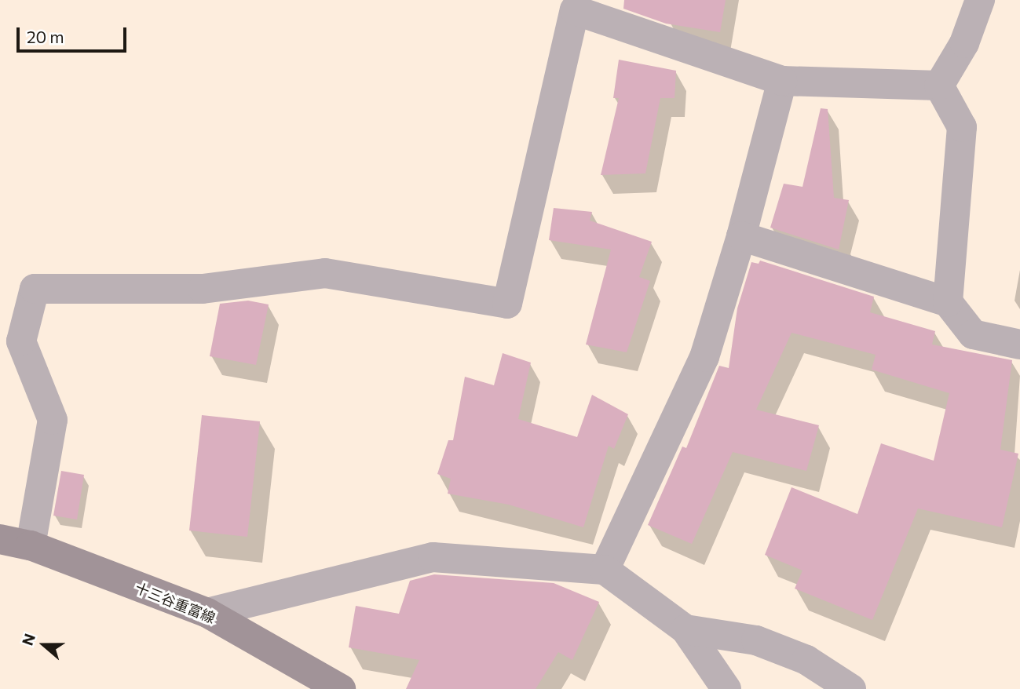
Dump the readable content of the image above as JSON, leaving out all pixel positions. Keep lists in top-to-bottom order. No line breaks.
{"streets":{"main road":["十三谷重富線"]},"scale_bar":"20 m","north":"left"}
